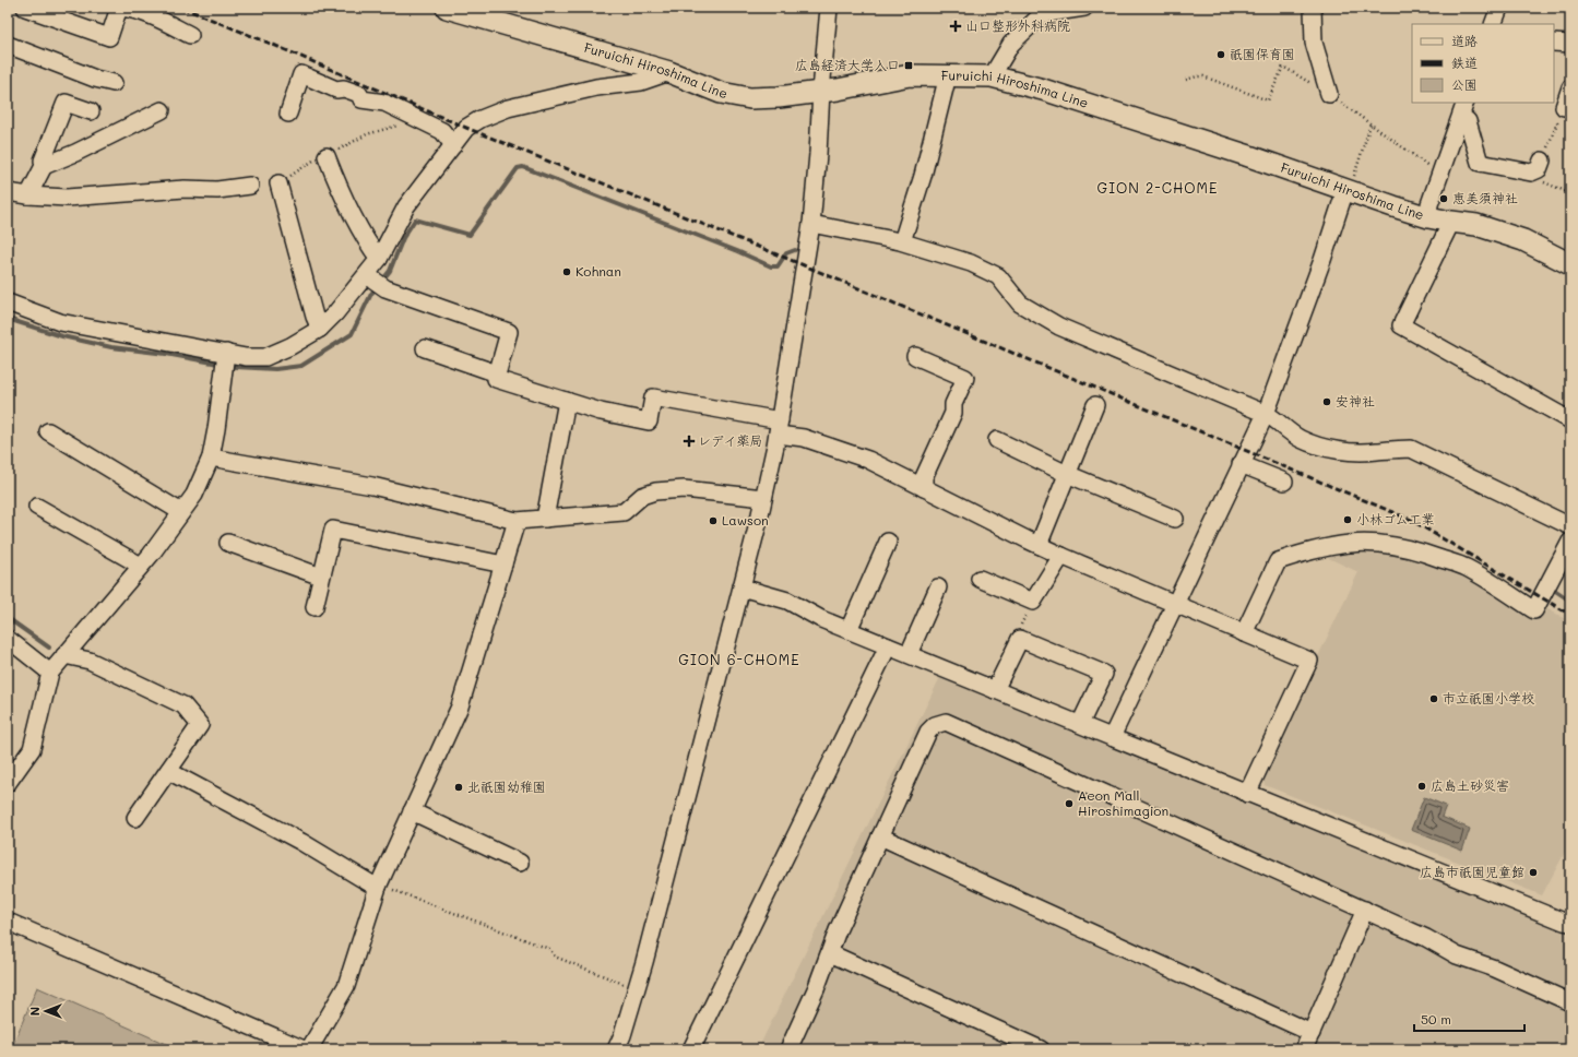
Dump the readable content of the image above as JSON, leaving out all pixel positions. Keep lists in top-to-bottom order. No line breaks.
{"streets":{"main road":["Furuichi Hiroshima Line"]},"districts":["GION 2-CHOME","GION 6-CHOME"],"places":{"health":["山口整形外科病院","レデイ薬局"],"other":["祇園保育園","恵美須神社","Kohnan","安神社","小林ゴム工業","Lawson","市立祇園小学校","広島土砂災害","北祇園幼稚園","Aeon Mall Hiroshimagion","広島市祇園児童館"],"transit":["広島経済大学入口"]},"legend":["道路","鉄道","公園"],"scale_bar":"50 m","north":"left"}
